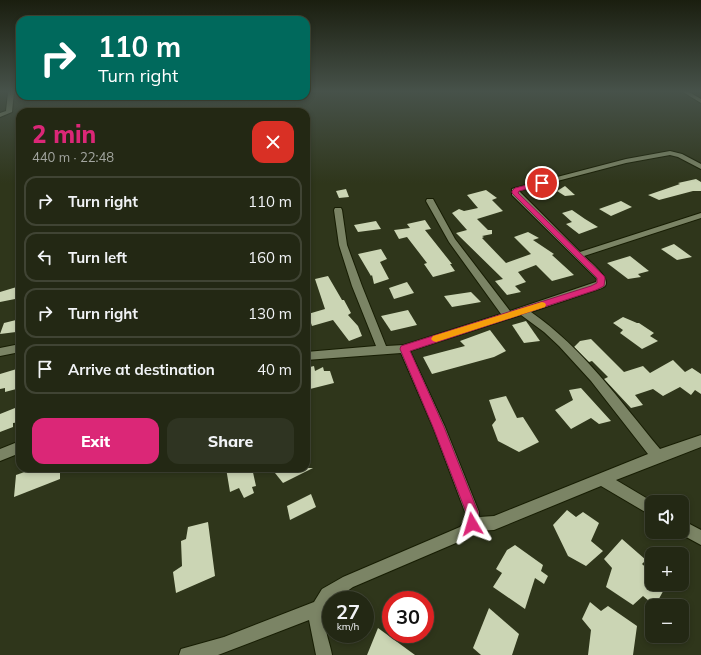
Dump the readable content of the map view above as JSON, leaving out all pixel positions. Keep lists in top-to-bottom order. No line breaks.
{"page":{"turn":["110 m","Turn right"],"heading":["2 min","440 m · 22:48"],"list":[{"name":"Turn right","value":"110 m"},{"name":"Turn left","value":"160 m"},{"name":"Turn right","value":"130 m"},{"name":"Arrive at destination","value":"40 m"}],"buttons":["Exit","Share"],"map_buttons":["+","−"],"speed":"27 km/h","limit":"30"}}
